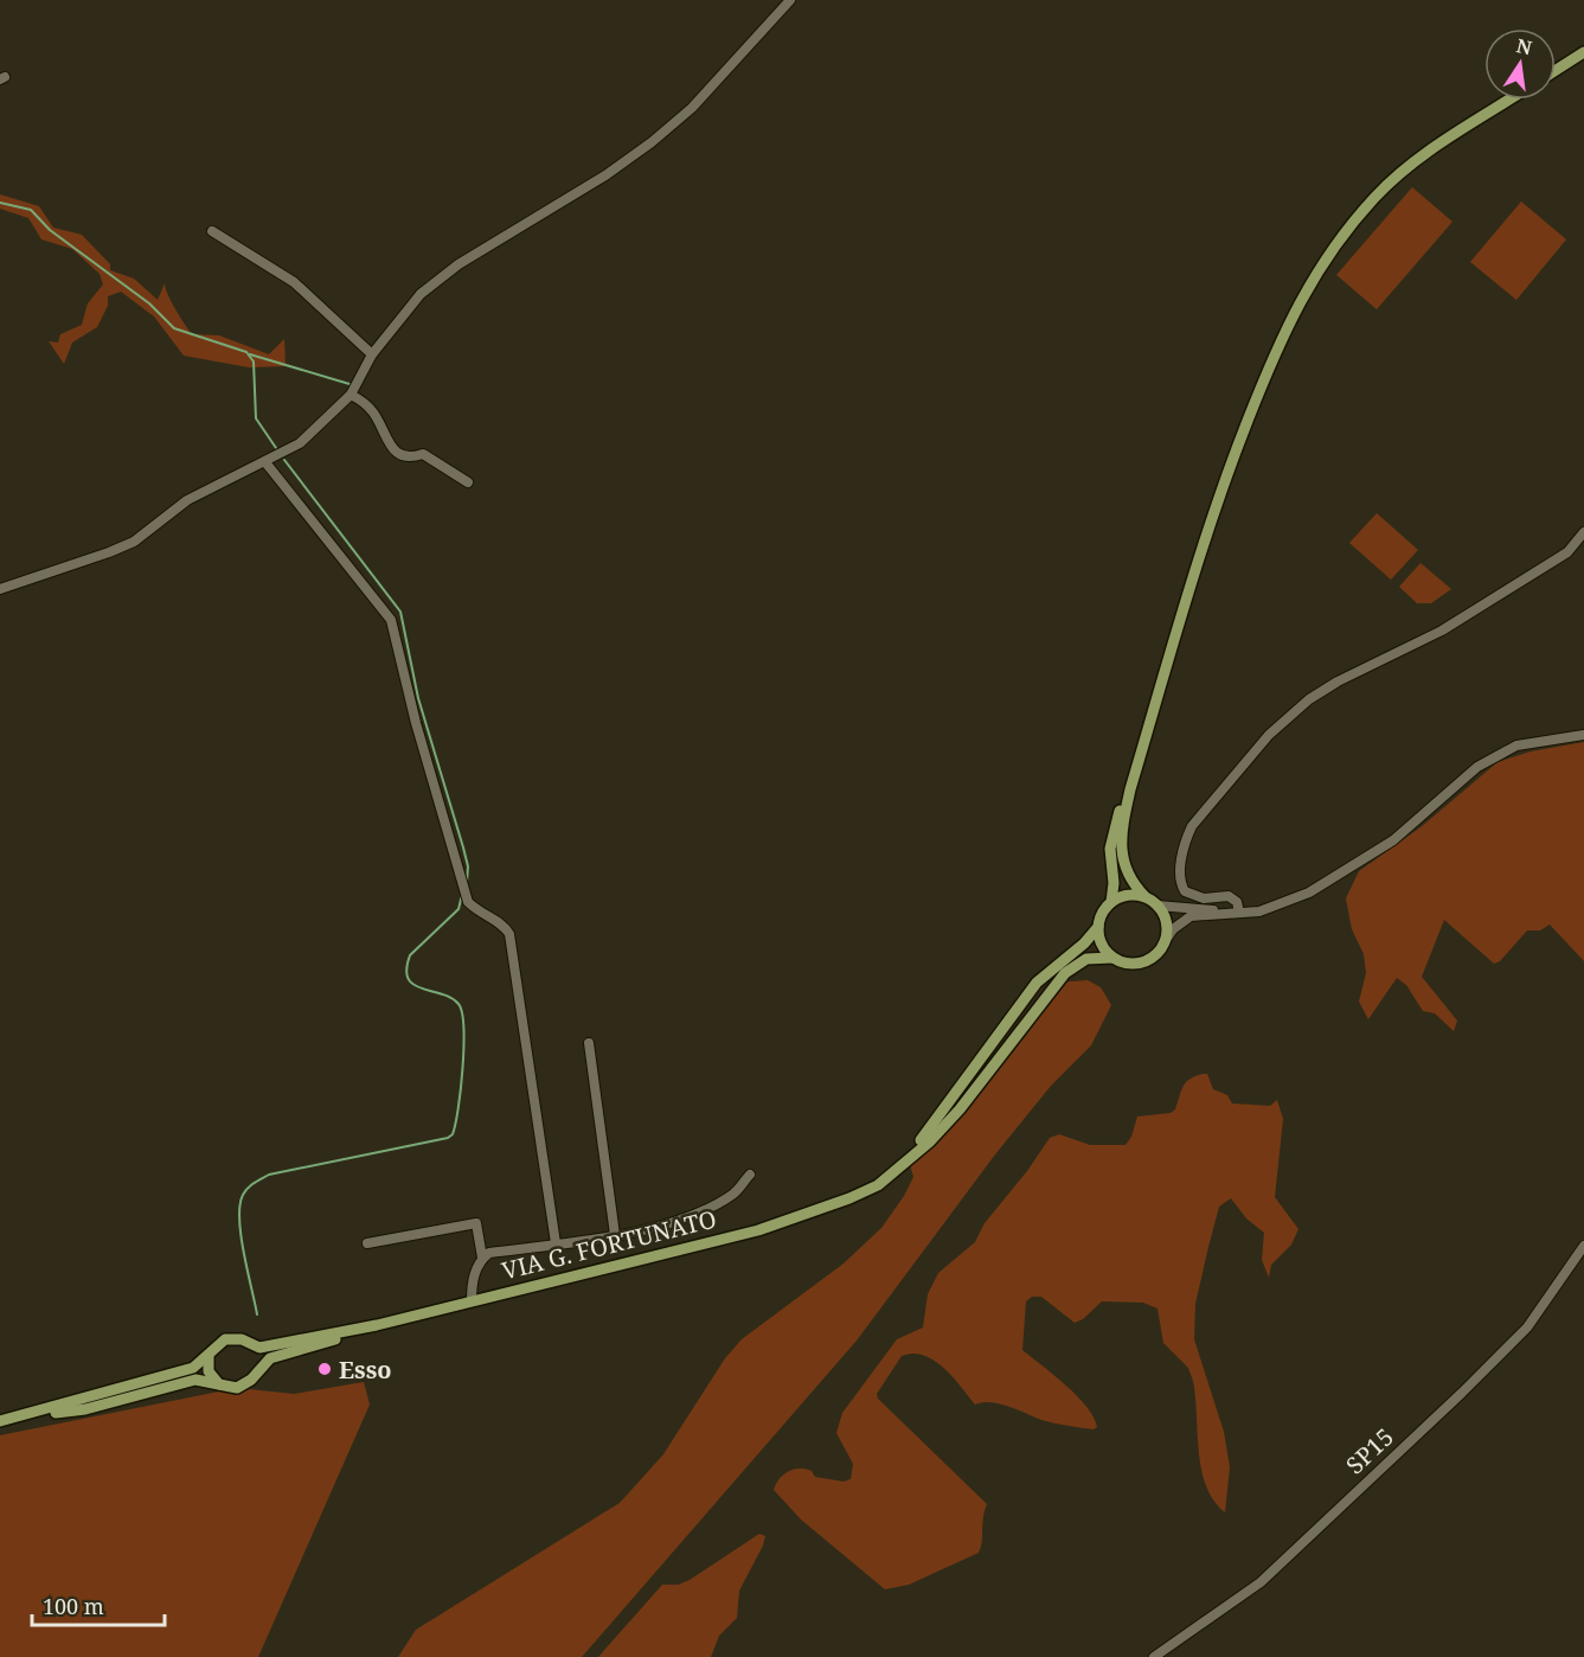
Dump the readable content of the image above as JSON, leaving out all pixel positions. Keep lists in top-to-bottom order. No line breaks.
{"streets":{"main road":["VIA G. FORTUNATO"],"street":["SP15"]},"places":["Esso"],"scale_bar":"100 m","north":"top"}
